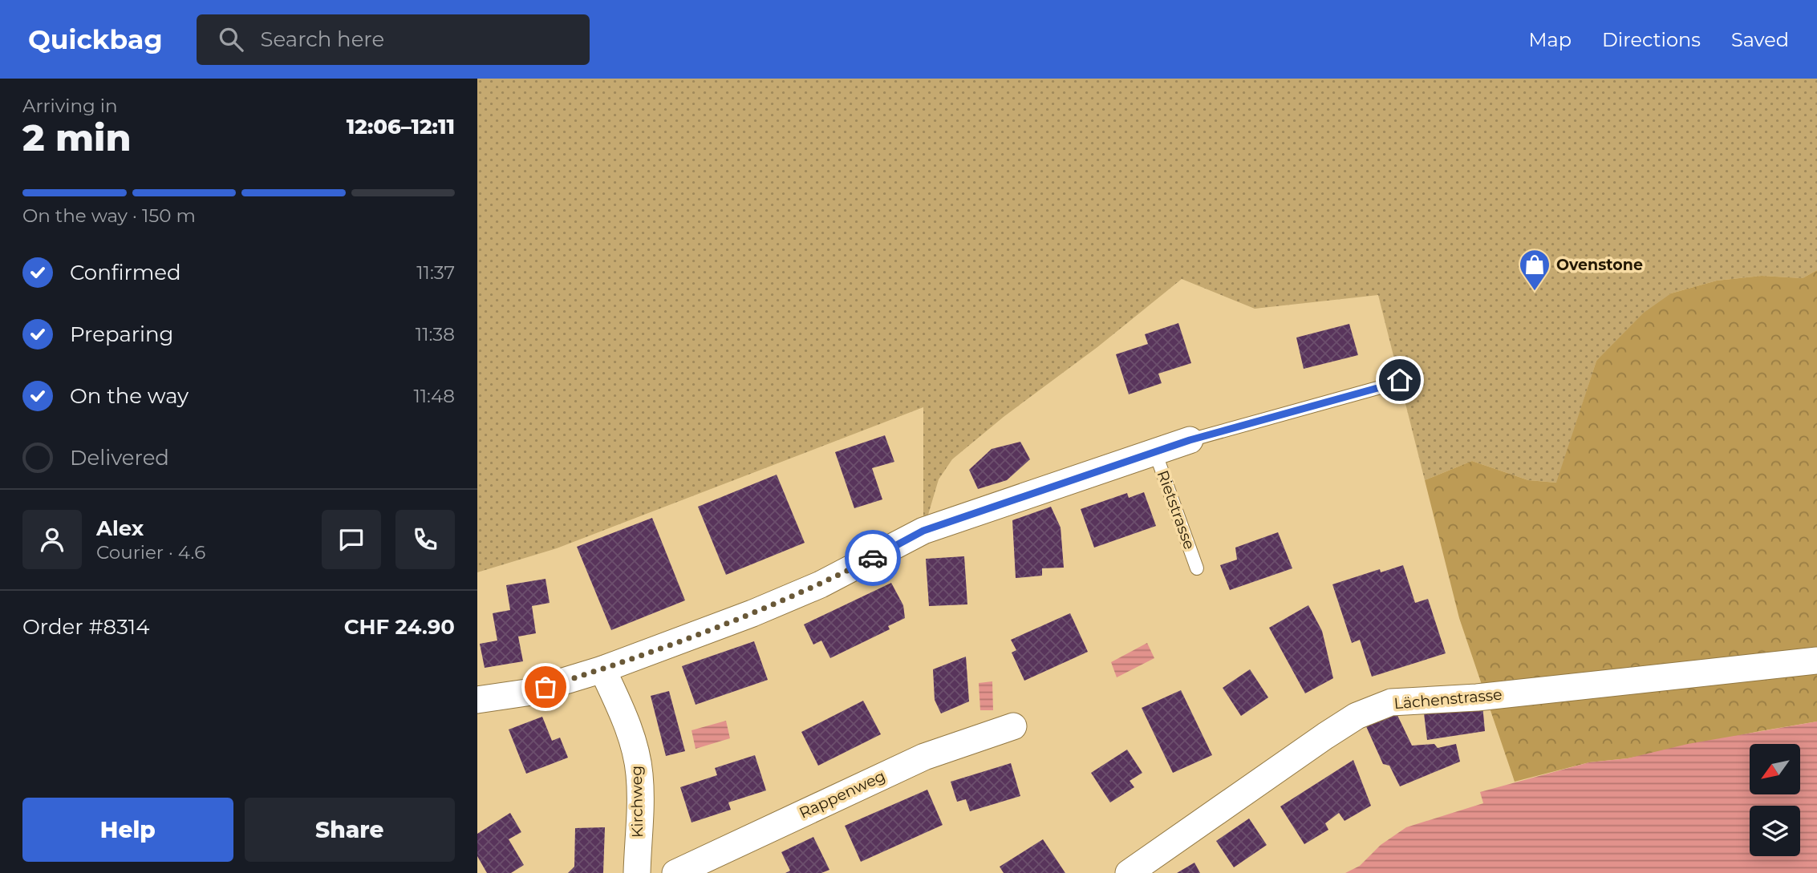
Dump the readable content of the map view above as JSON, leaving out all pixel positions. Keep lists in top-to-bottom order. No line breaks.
{"streets":{"street":["Rietstrasse","Lächenstrasse","Rappenweg","Kirchweg"]},"crossings":[["Rietstrasse","Kirchweg"]],"places":{"shop":["Ovenstone"]},"north":"bottom left","page":{"header":"Quickbag","search":"Search here","nav":["Map","Directions","Saved"],"heading":["2 min","Arriving in","12:06–12:11"],"panel":["Alex","Courier · 4.6","Order #8314","CHF 24.90"],"bar":"On the way · 150 m","list":[["Confirmed","11:37"],["Preparing","11:38"],["On the way","11:48"],"Delivered"],"buttons":["Help","Share"]}}
